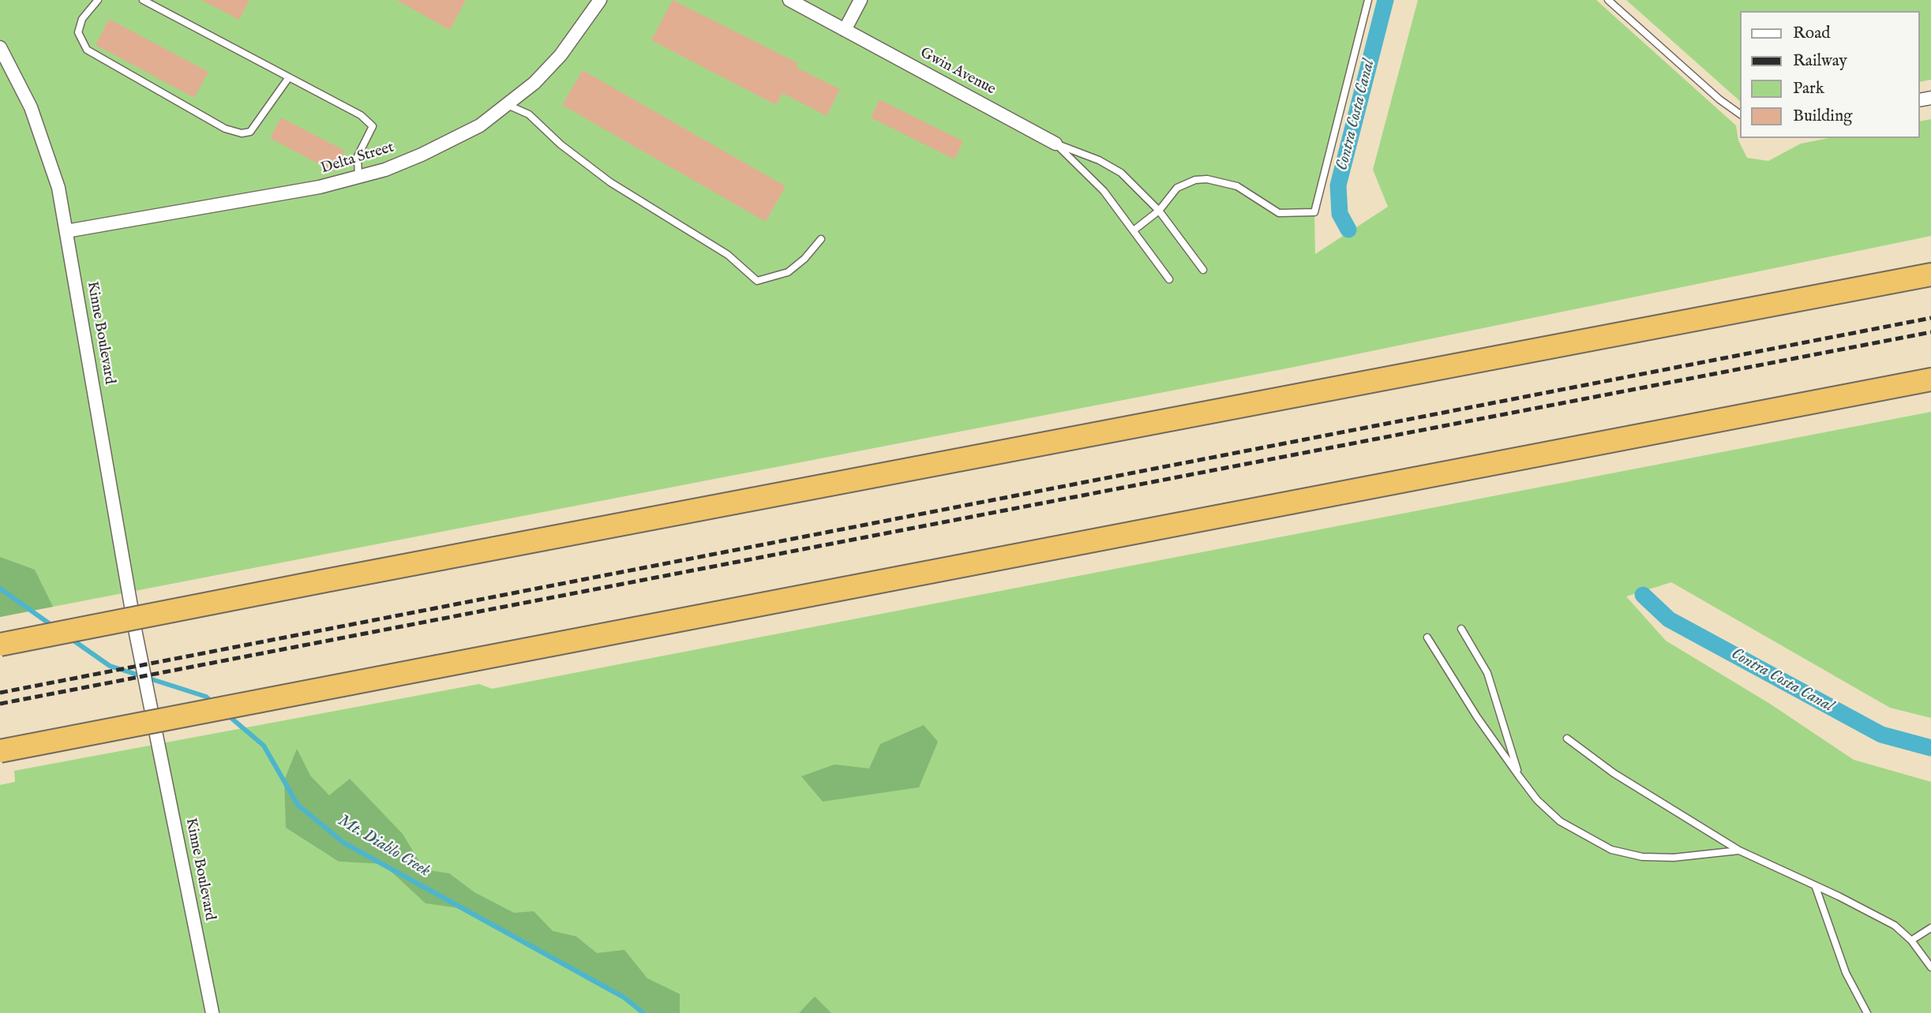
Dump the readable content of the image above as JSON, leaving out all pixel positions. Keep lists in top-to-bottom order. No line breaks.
{"streets":{"street":["Gwin Avenue","Delta Street","Kinne Boulevard"]},"crossings":[["Delta Street","Kinne Boulevard"]],"water":["Contra Costa Canal","Mt. Diablo Creek"],"legend":["Road","Railway","Park","Building"]}
